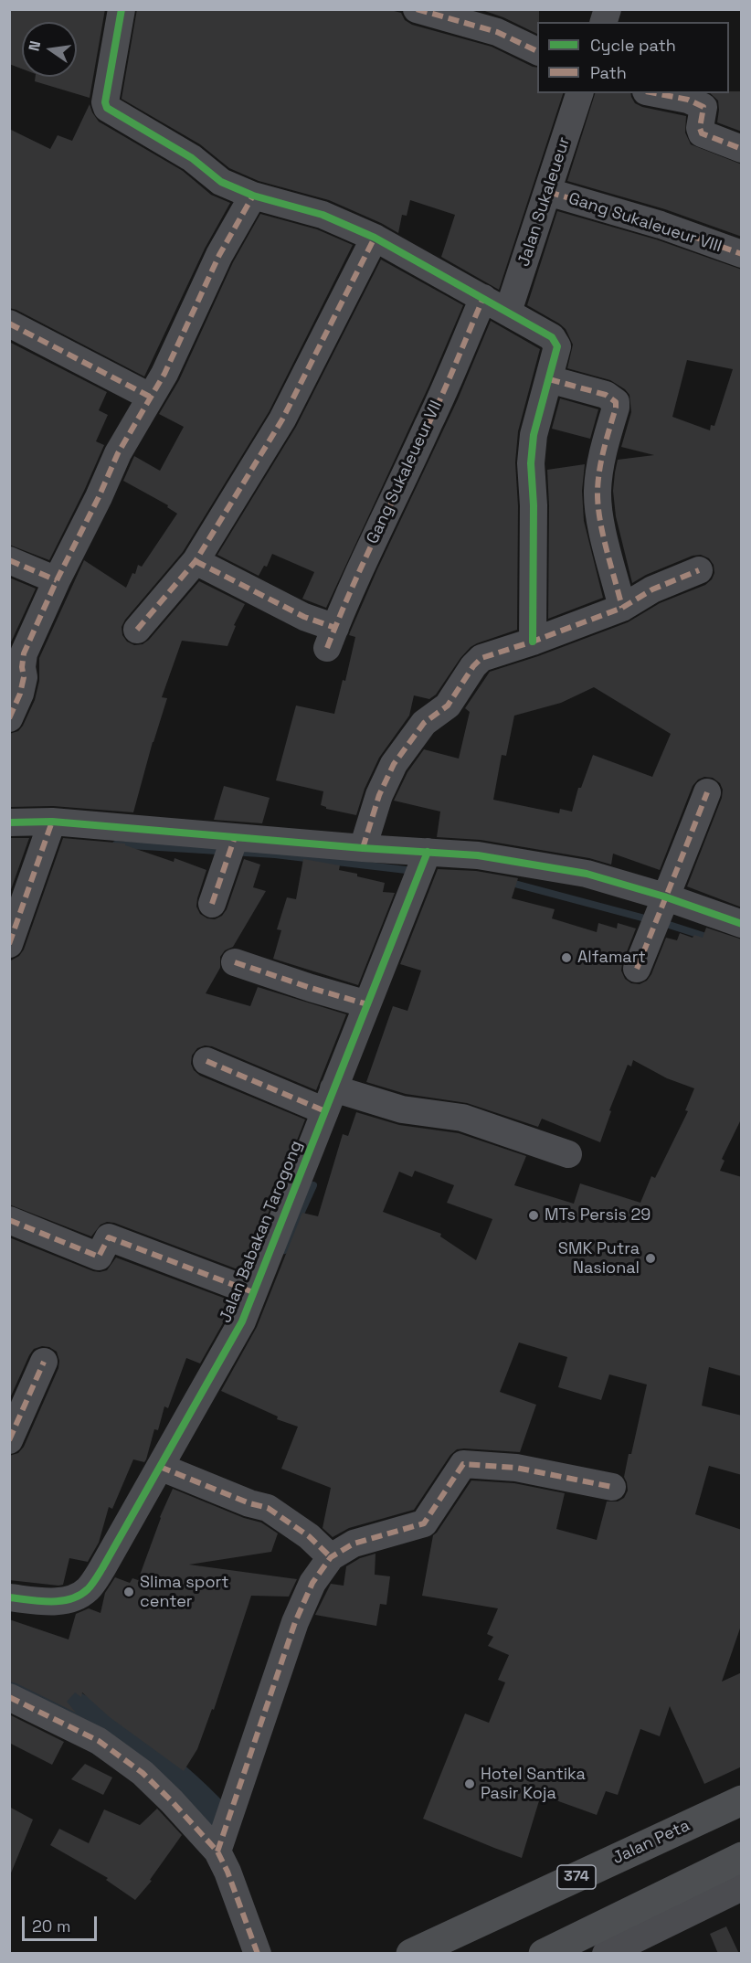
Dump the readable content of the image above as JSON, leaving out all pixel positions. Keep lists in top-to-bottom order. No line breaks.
{"streets":{"main road":["Jalan Peta","374"],"street":["Jalan Sukaleueur","Gang Sukaleueur VIII","Gang Sukaleueur VII","Jalan Babakan Tarogong"]},"crossings":[["Jalan Sukaleueur","Gang Sukaleueur VIII"]],"places":["Alfamart","MTs Persis 29","SMK Putra Nasional","Slima sport center","Hotel Santika Pasir Koja"],"legend":["Cycle path","Path"],"scale_bar":"20 m","north":"left"}
